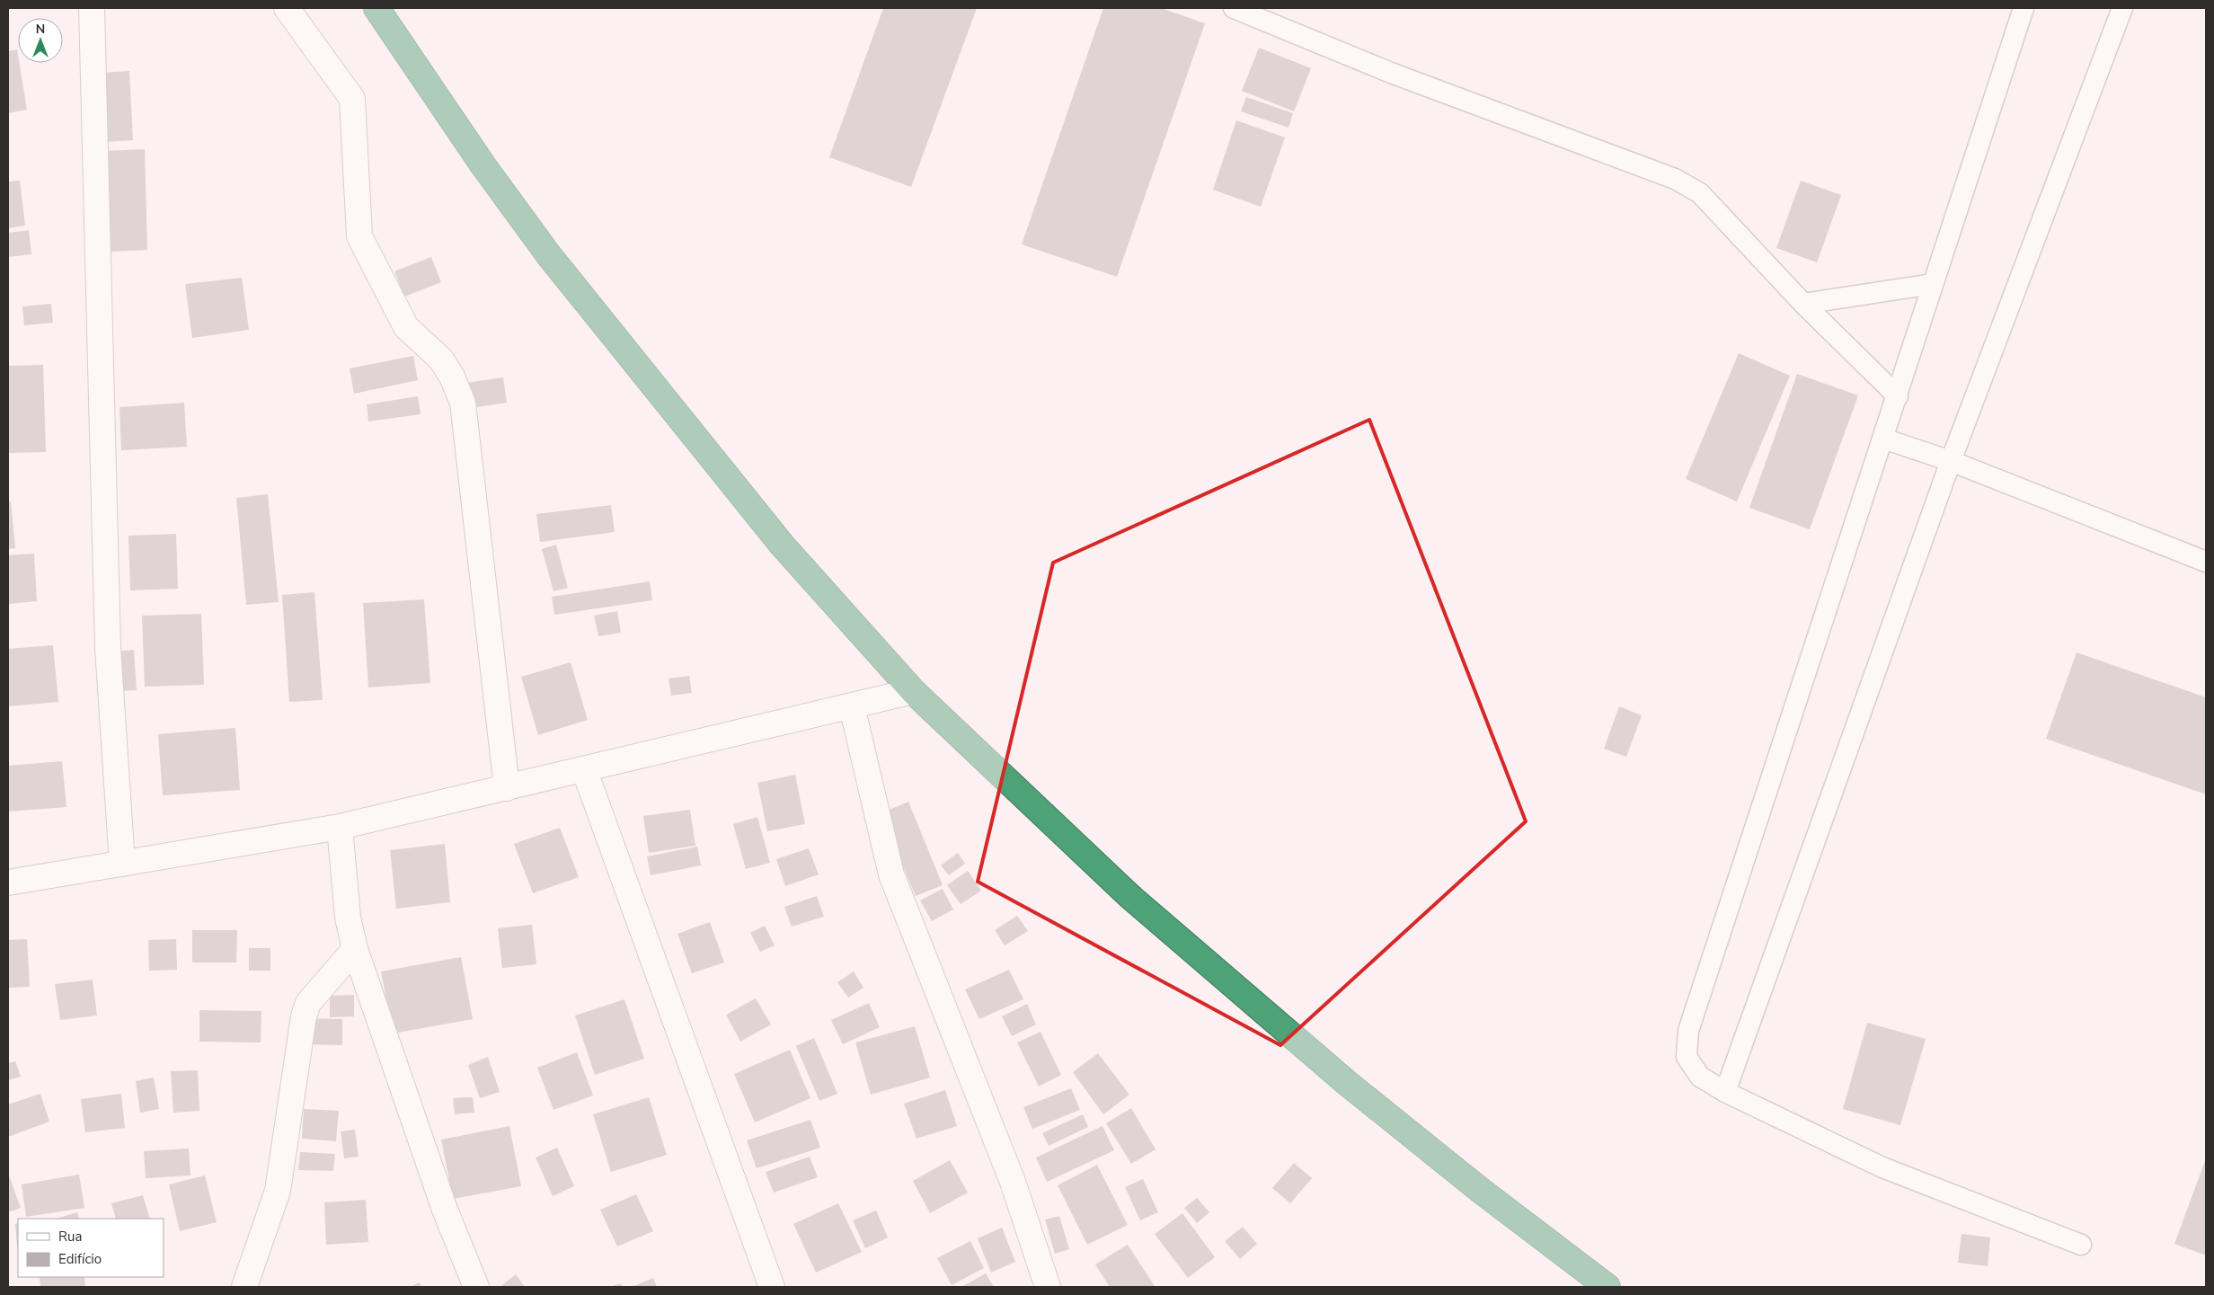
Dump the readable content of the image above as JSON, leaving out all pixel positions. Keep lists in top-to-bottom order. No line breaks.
{"legend":["Rua","Edifício"],"north":"top"}
